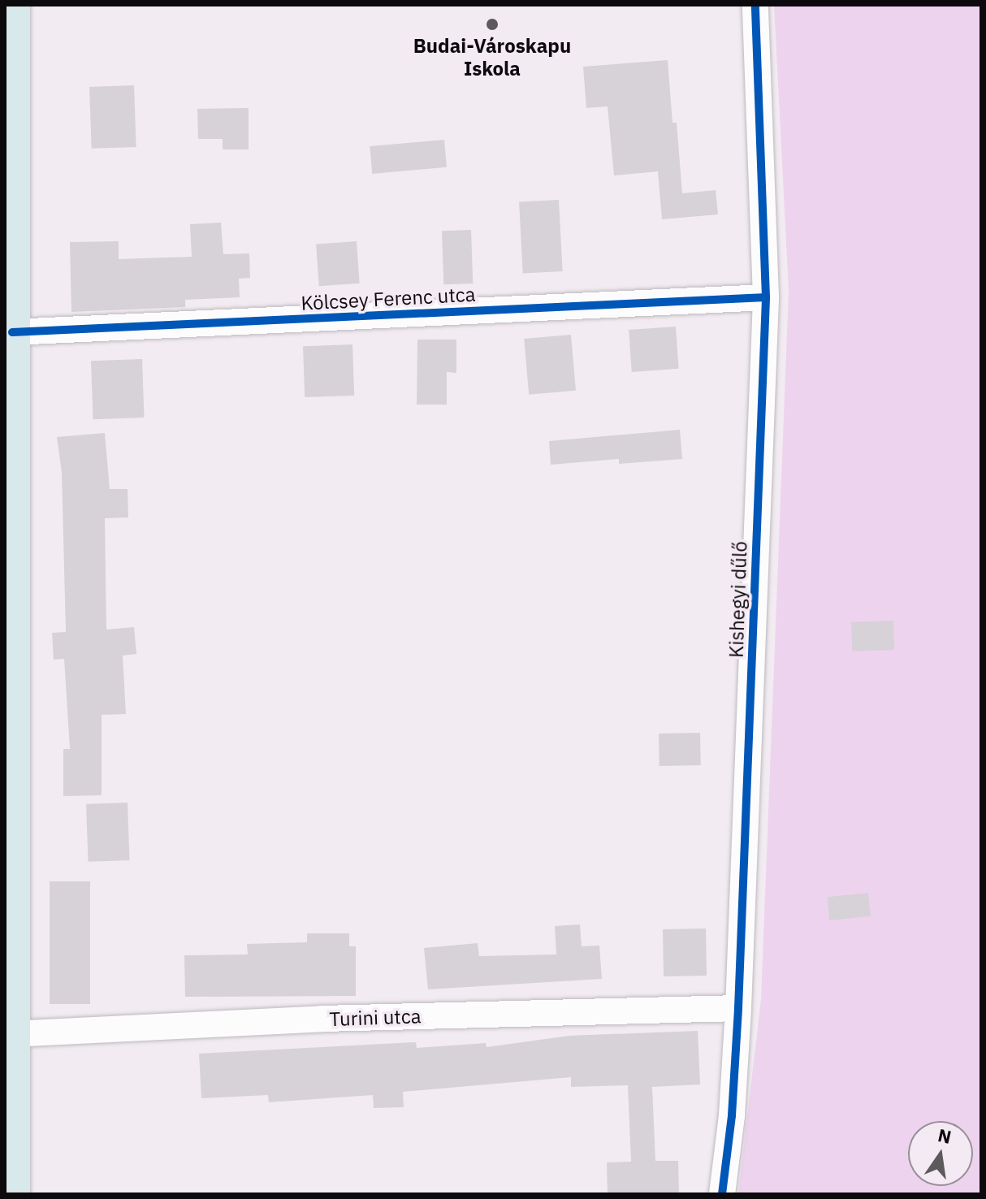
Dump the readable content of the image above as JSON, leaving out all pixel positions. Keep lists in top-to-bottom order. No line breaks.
{"streets":{"street":["Kölcsey Ferenc utca","Kishegyi dűlő","Turini utca"]},"crossings":[["Kölcsey Ferenc utca","Kishegyi dűlő"],["Kishegyi dűlő","Turini utca"]],"places":["Budai-Városkapu Iskola"],"north":"top"}
